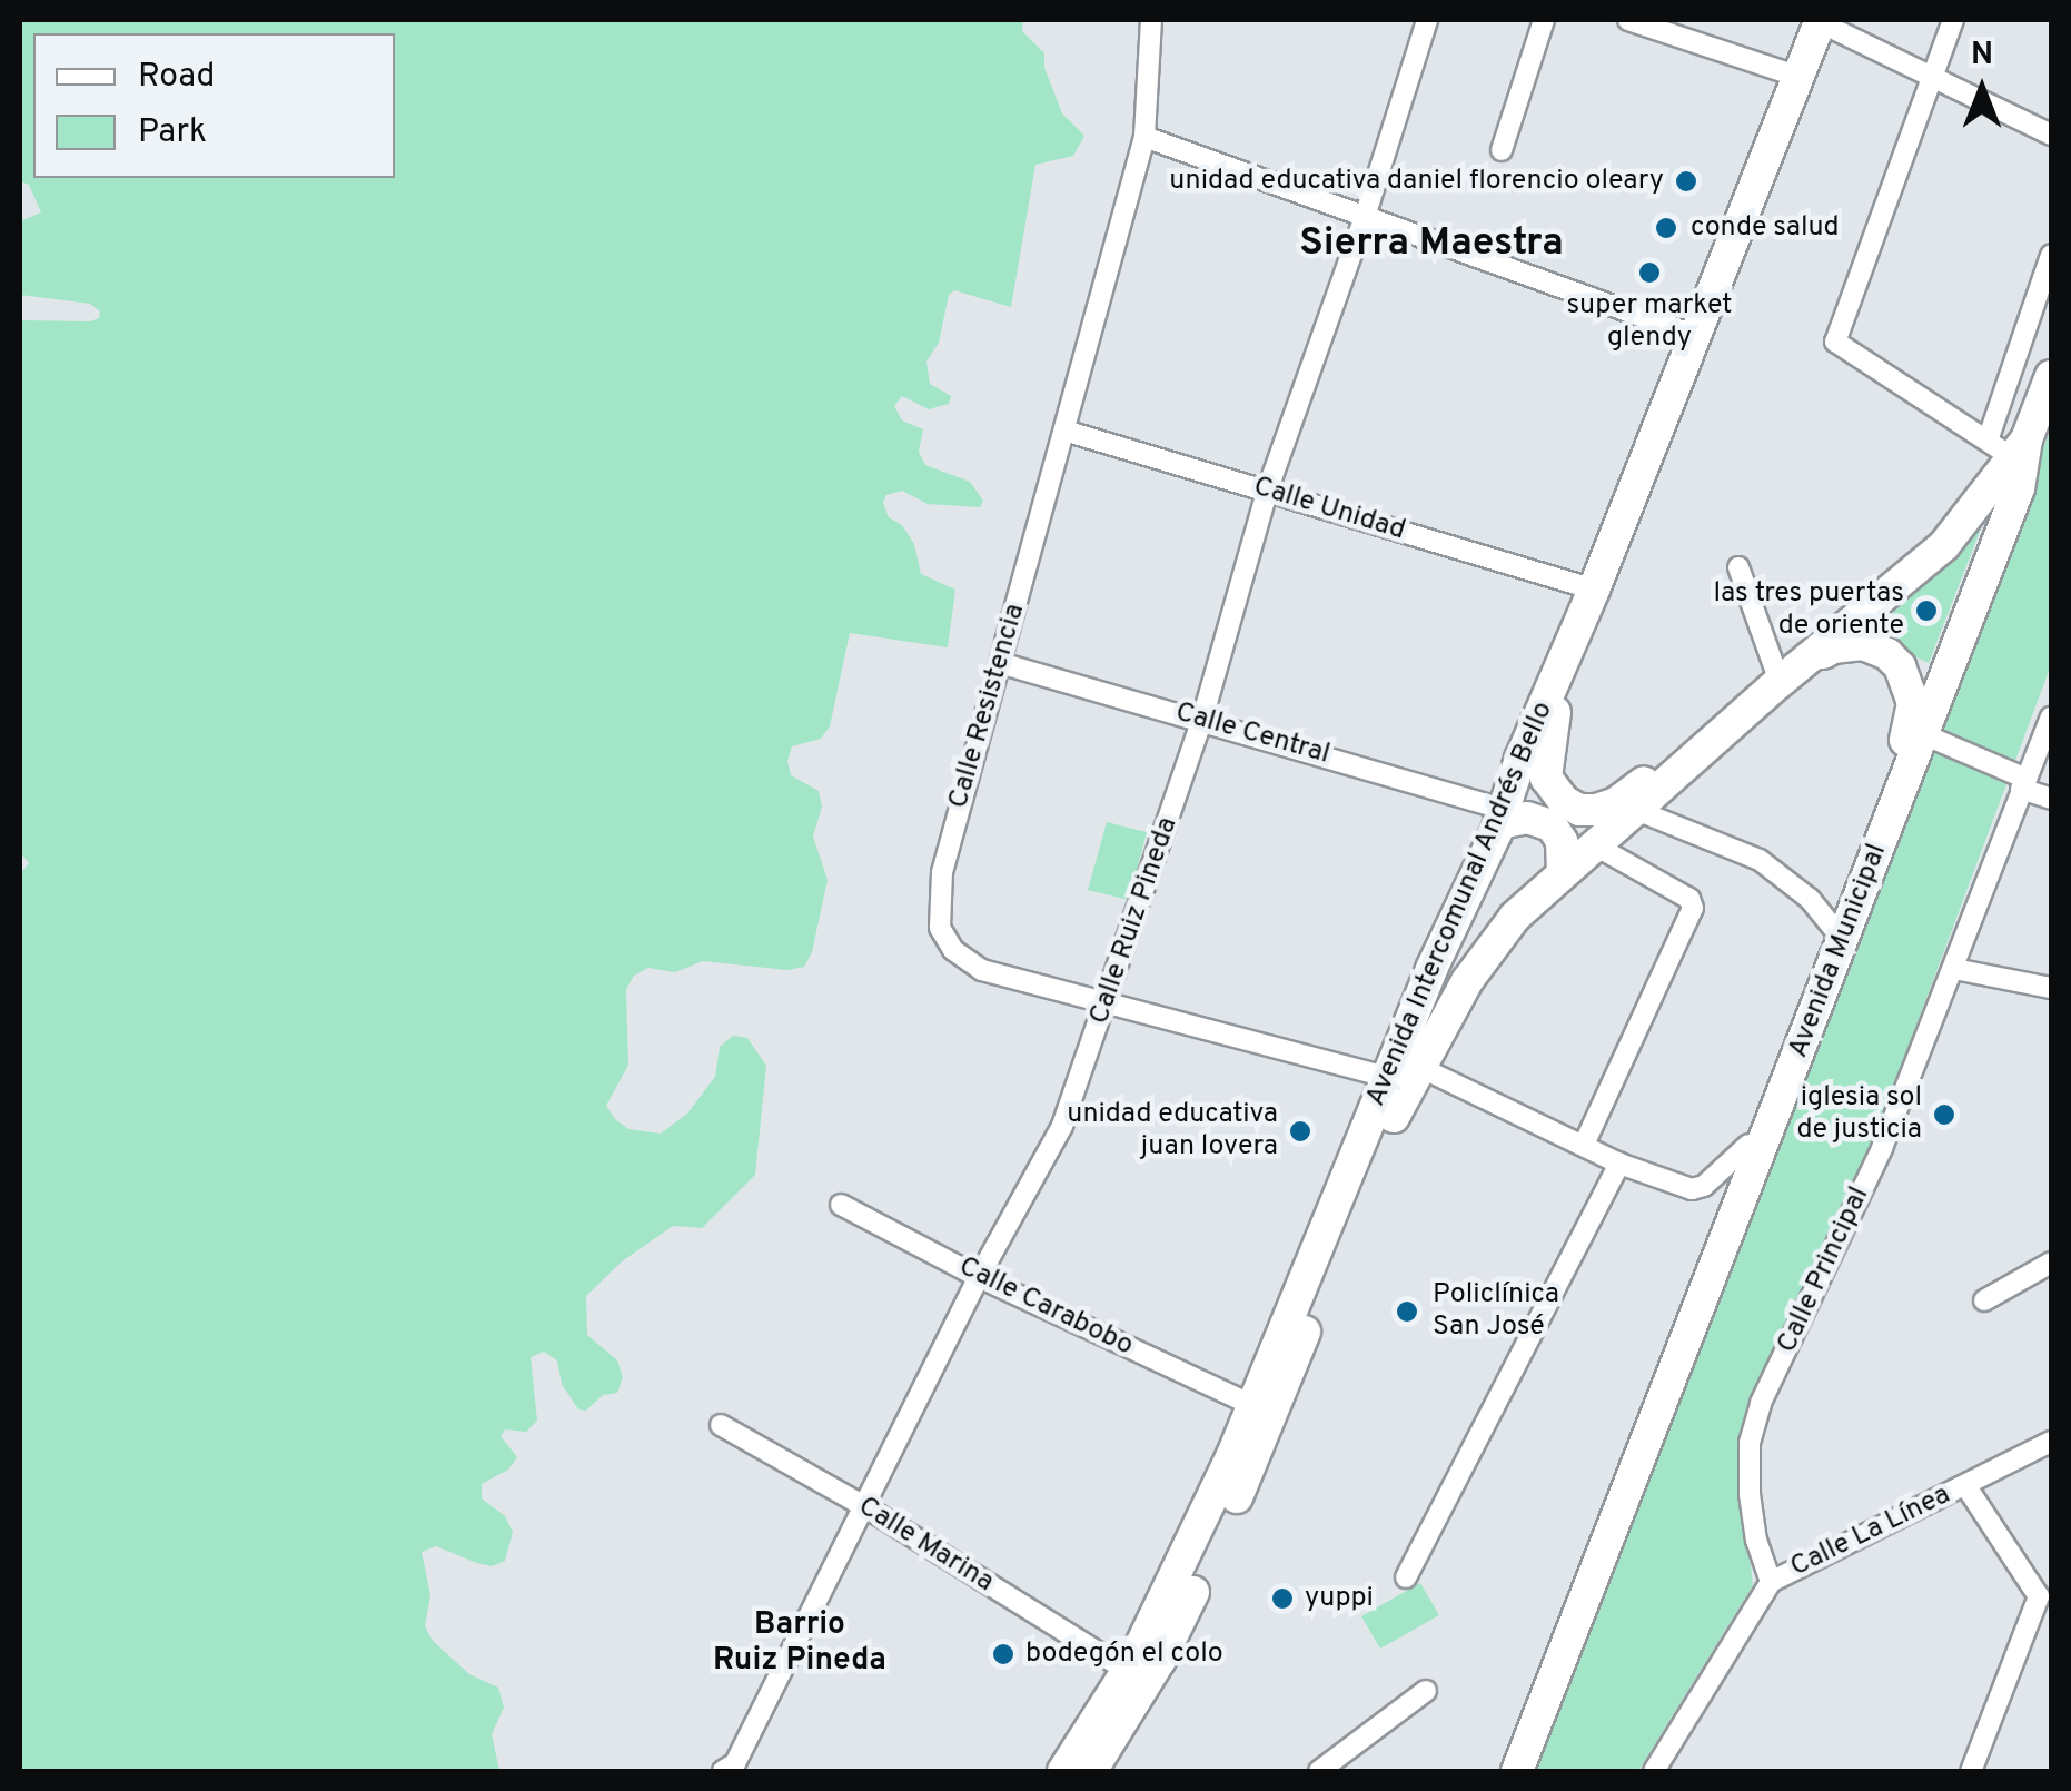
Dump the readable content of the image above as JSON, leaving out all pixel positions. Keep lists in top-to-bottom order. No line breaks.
{"streets":{"highway":["Avenida Intercomunal Andrés Bello","Avenida Municipal"],"street":["Calle Unidad","Calle Resistencia","Calle Central","Calle Ruiz Pineda","Calle Principal","Calle Carabobo","Calle La Línea","Calle Marina"]},"crossings":[["Calle Unidad","Calle Resistencia"],["Calle Unidad","Avenida Intercomunal Andrés Bello"],["Calle Unidad","Calle Ruiz Pineda"],["Calle Resistencia","Calle Central"],["Calle Resistencia","Avenida Intercomunal Andrés Bello"],["Calle Resistencia","Calle Ruiz Pineda"],["Calle Resistencia","Avenida Municipal"],["Calle Central","Avenida Intercomunal Andrés Bello"],["Calle Central","Calle Ruiz Pineda"],["Avenida Intercomunal Andrés Bello","Avenida Municipal"],["Avenida Intercomunal Andrés Bello","Calle Carabobo"],["Avenida Intercomunal Andrés Bello","Calle Marina"],["Calle Ruiz Pineda","Calle Carabobo"],["Calle Ruiz Pineda","Calle Marina"],["Calle Principal","Calle La Línea"]],"districts":["Sierra Maestra","Barrio Ruiz Pineda"],"places":["unidad educativa daniel florencio oleary","conde salud","super market glendy","las tres puertas de oriente","iglesia sol de justicia","unidad educativa juan lovera","Policlínica San José","yuppi","bodegón el colo"],"legend":["Road","Park"],"north":"top"}
